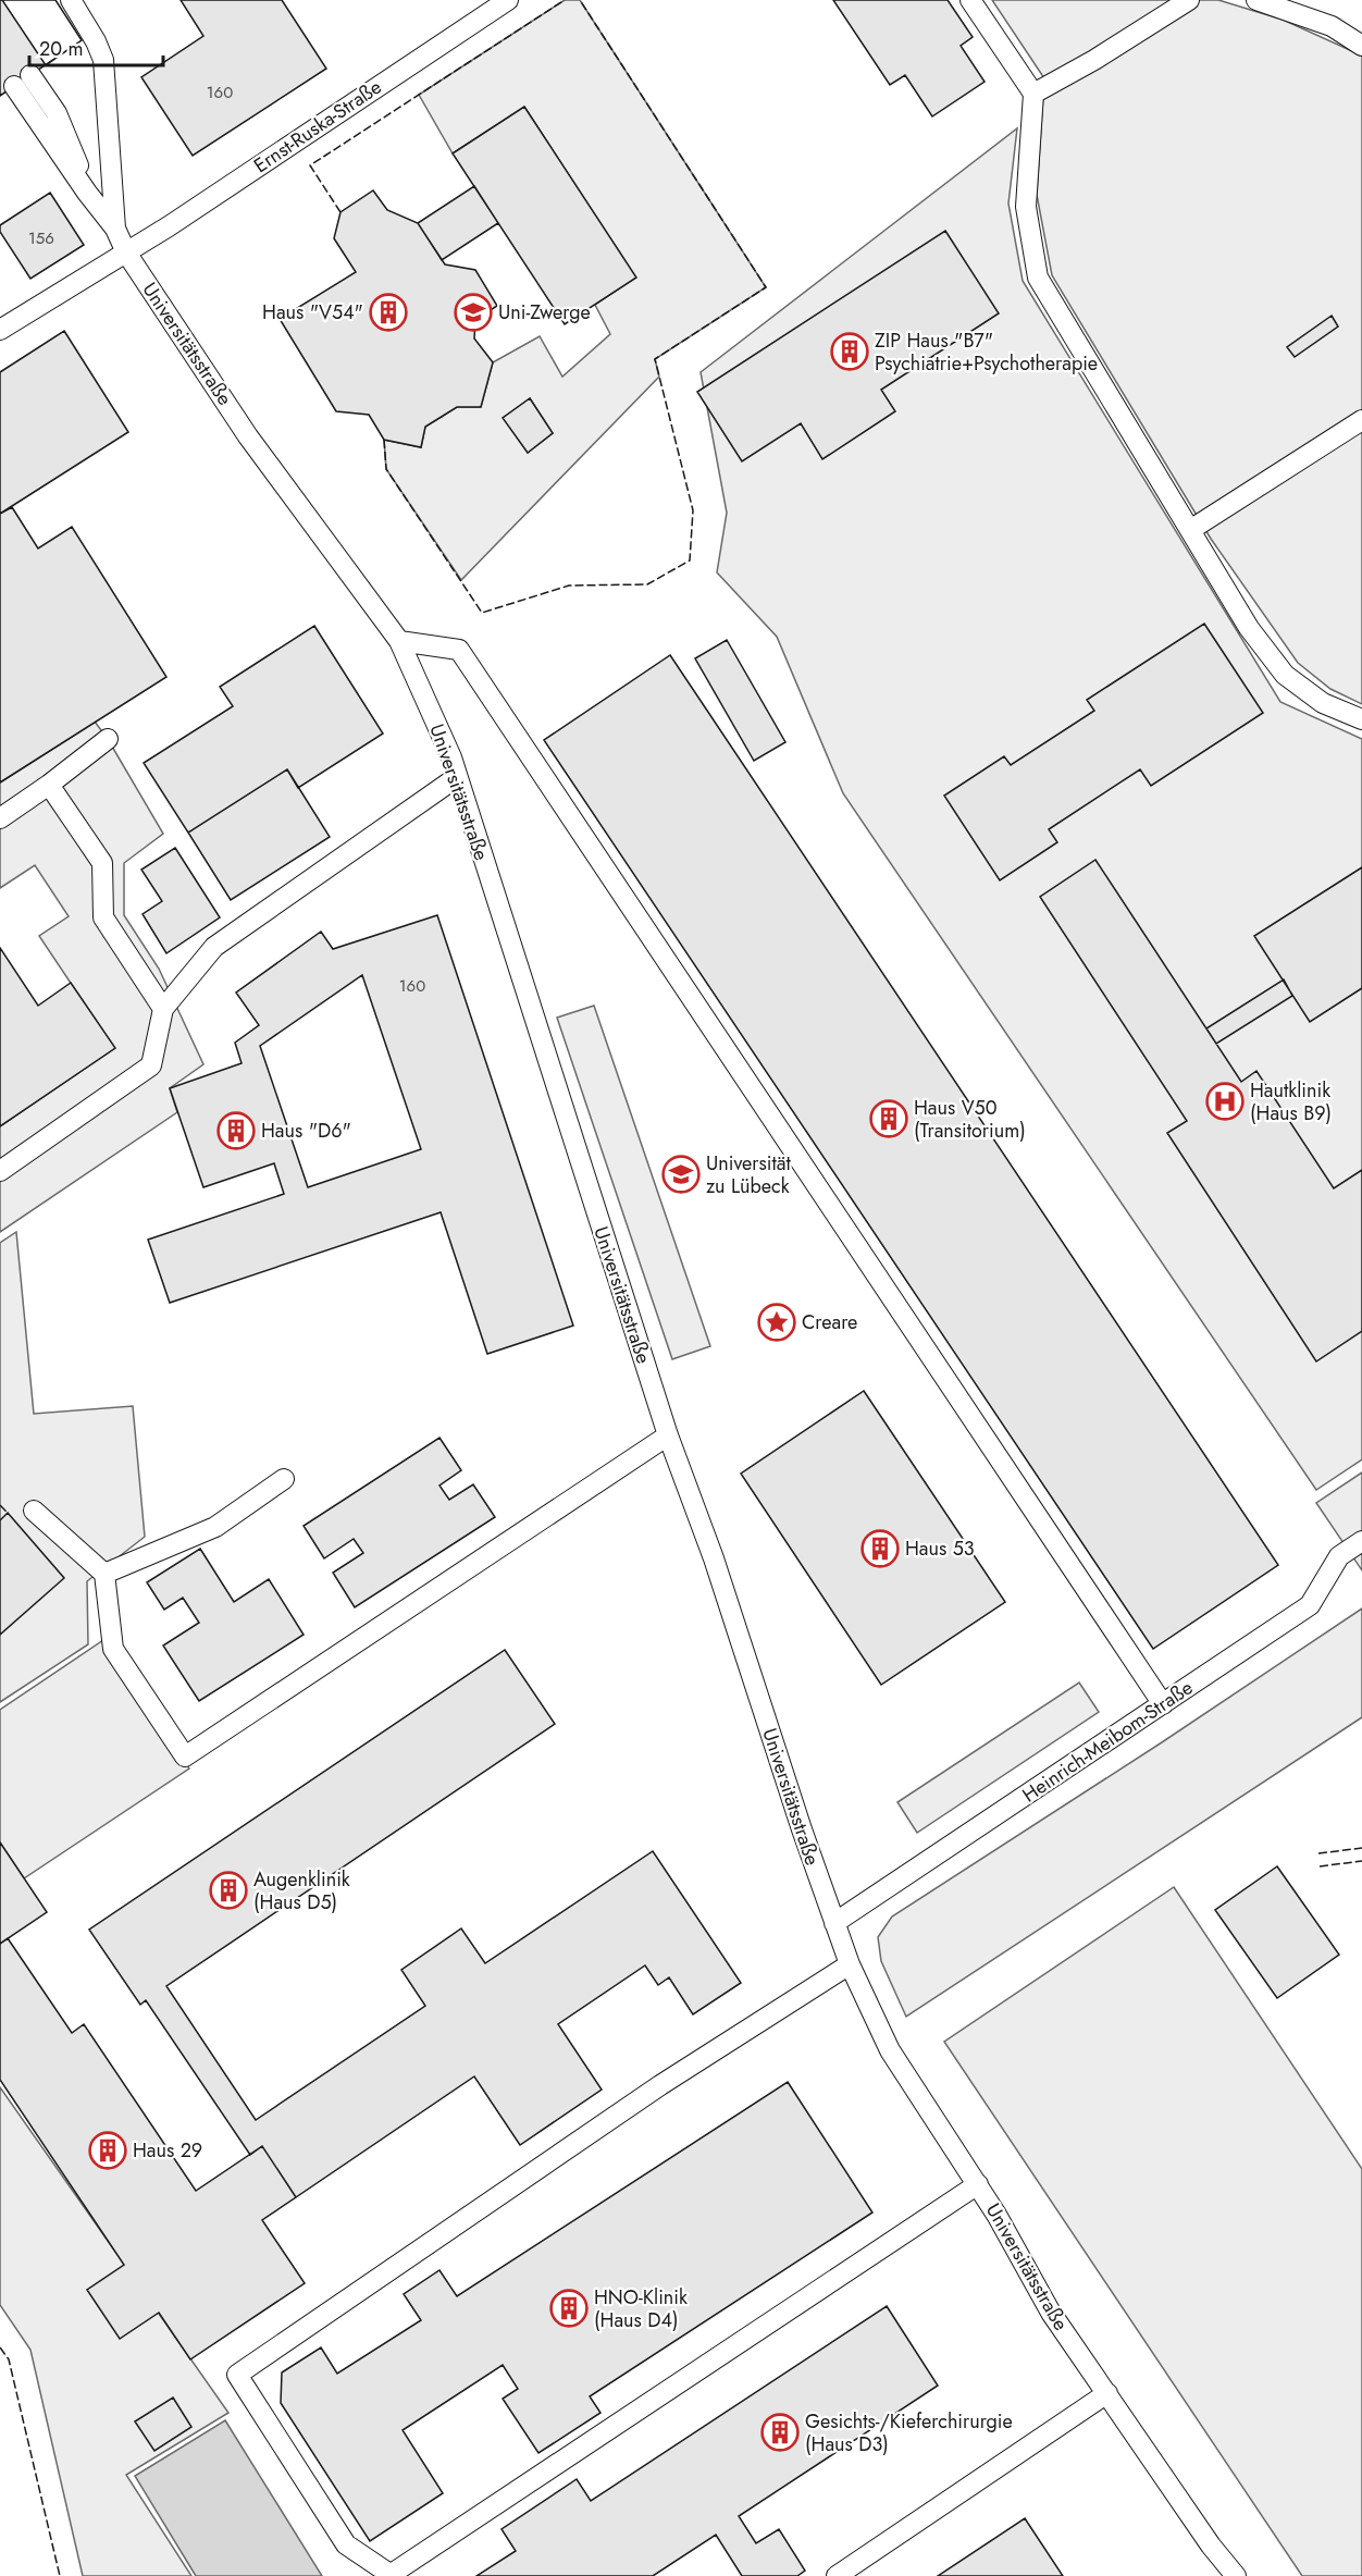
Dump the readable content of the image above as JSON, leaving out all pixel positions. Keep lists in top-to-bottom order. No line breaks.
{"streets":{"lane":["Ernst-Ruska-Straße","Universitätsstraße","Heinrich-Meibom-Straße"]},"crossings":[["Ernst-Ruska-Straße","Universitätsstraße"],["Universitätsstraße","Heinrich-Meibom-Straße"]],"places":{"building":["Haus \"V54\"","ZIP Haus \"B7\" Psychiatrie+Psychotherapie","Haus V50 (Transitorium)","Haus \"D6\"","Haus 53","Augenklinik (Haus D5)","Haus 29","HNO-Klinik (Haus D4)","Gesichts-/Kieferchirurgie (Haus D3)"],"school or university":["Uni-Zwerge","Universität zu Lübeck"],"hospital":["Hautklinik (Haus B9)"],"place":["Creare"]},"house_numbers":["160","156","160"],"scale_bar":"20 m"}
